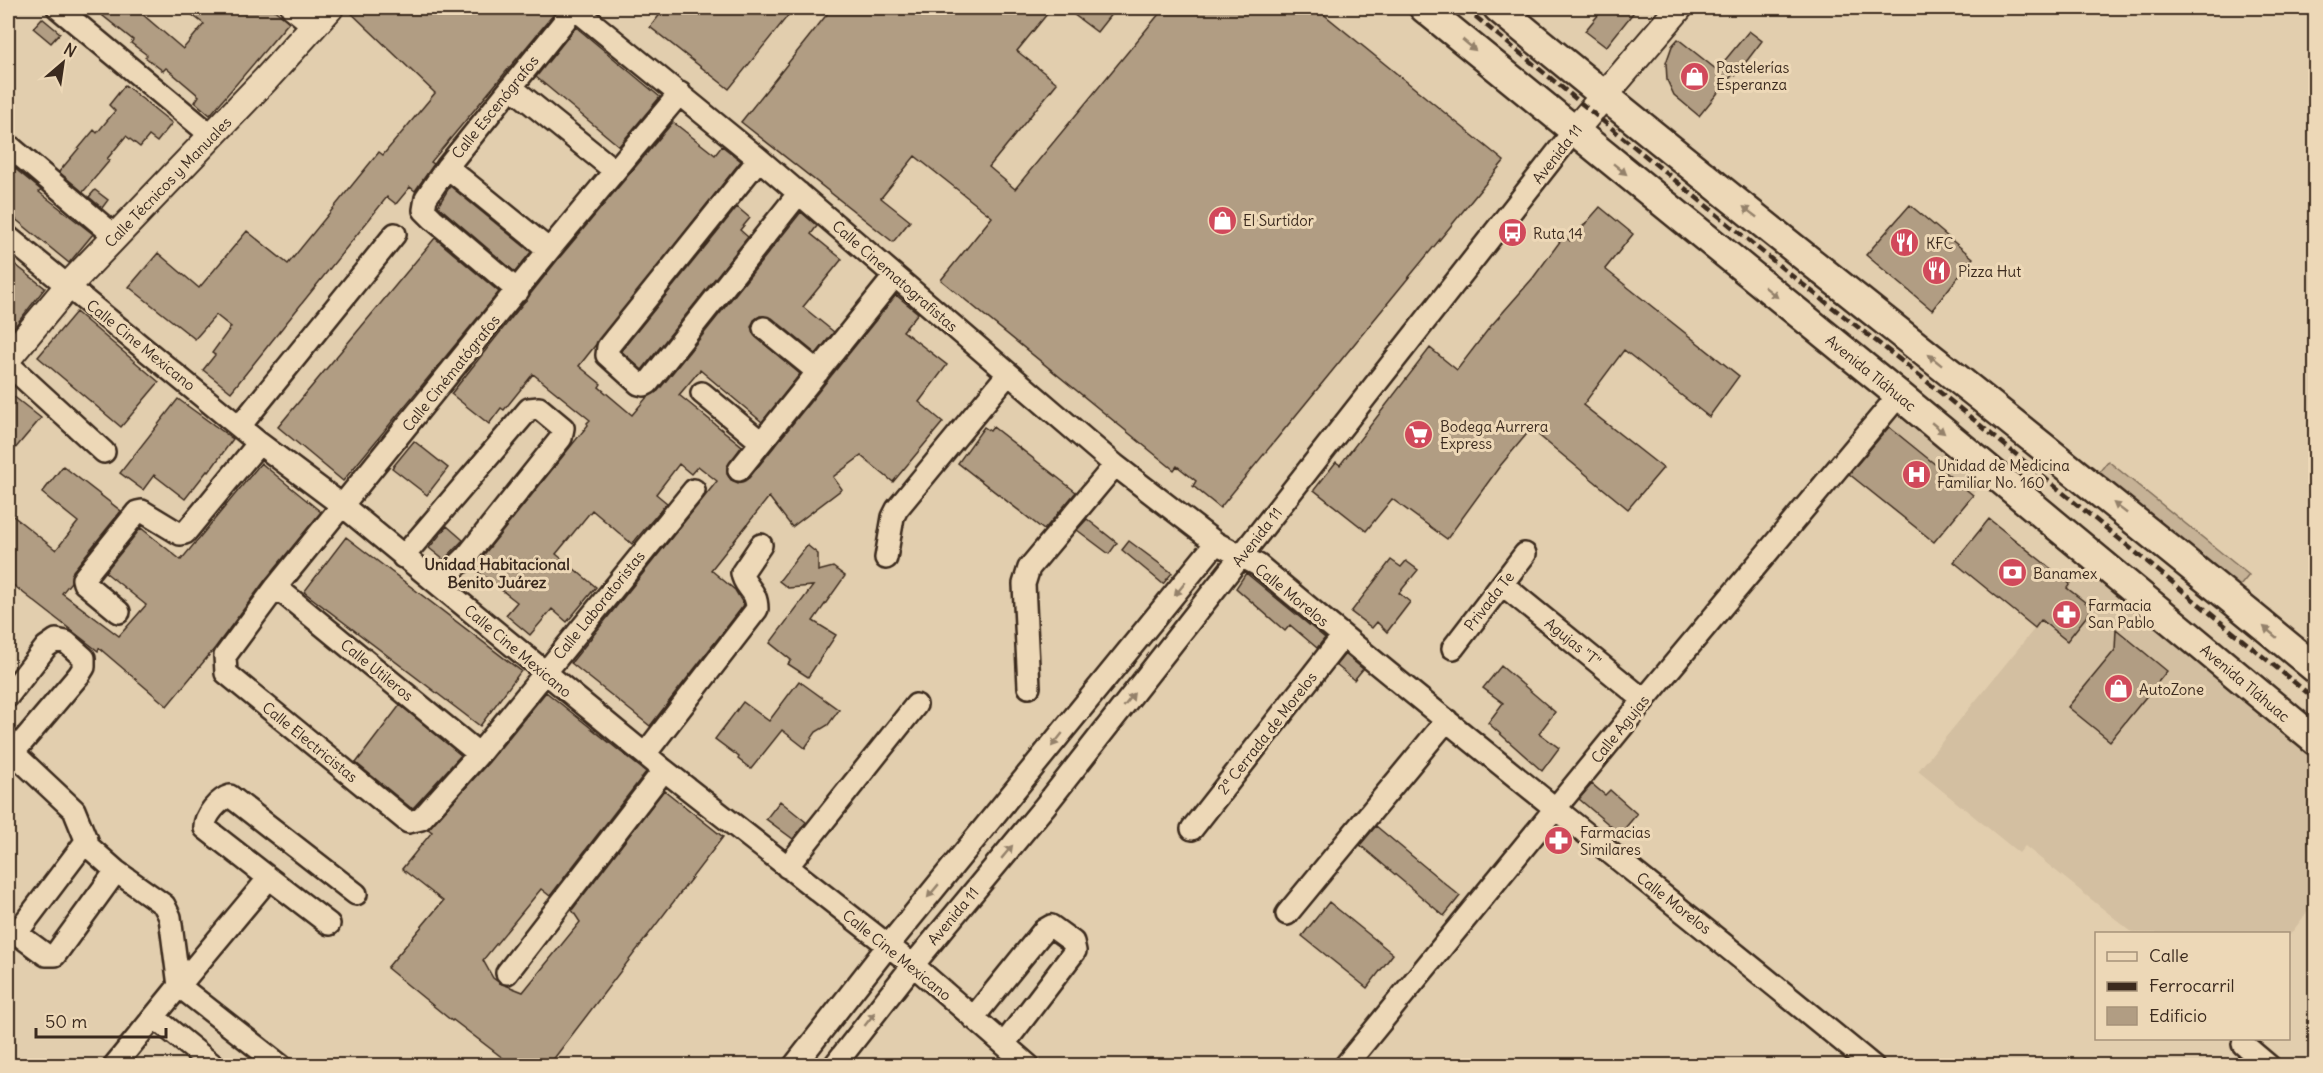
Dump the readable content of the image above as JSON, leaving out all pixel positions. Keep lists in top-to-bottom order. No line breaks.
{"streets":{"main road":["Avenida Tláhuac"],"street":["Calle Escenógrafos","Avenida 11","Calle Técnicos y Manuales","Calle Cinematografistas","Calle Cine Mexicano","Calle Cinématógrafos","Calle Morelos","Privada Te","Calle Laboratoristas","Agujas \"T\"","Calle Utileros","Calle Agujas","2ª Cerrada de Morelos","Calle Electricistas"]},"crossings":[["Calle Escenógrafos","Calle Cinematografistas"],["Calle Escenógrafos","Calle Cinématógrafos"],["Avenida 11","Calle Cinematografistas"],["Avenida 11","Calle Cine Mexicano"],["Avenida 11","Avenida Tláhuac"],["Avenida 11","Calle Morelos"],["Calle Técnicos y Manuales","Calle Cine Mexicano"],["Calle Cinematografistas","Calle Cinématógrafos"],["Calle Cinematografistas","Calle Morelos"],["Calle Cine Mexicano","Calle Cinématógrafos"],["Calle Cine Mexicano","Calle Laboratoristas"],["Calle Cinématógrafos","Calle Utileros"],["Calle Cinématógrafos","Calle Electricistas"],["Avenida Tláhuac","Calle Agujas"],["Calle Morelos","Calle Agujas"],["Calle Morelos","2ª Cerrada de Morelos"],["Privada Te","Agujas \"T\""],["Calle Laboratoristas","Calle Utileros"],["Calle Laboratoristas","Calle Electricistas"],["Agujas \"T\"","Calle Agujas"]],"districts":["Unidad Habitacional Benito Juárez"],"places":{"shop":["Pastelerías Esperanza","El Surtidor","AutoZone"],"bus stop":["Ruta 14"],"restaurant":["KFC","Pizza Hut"],"supermarket":["Bodega Aurrera Express"],"hospital":["Unidad de Medicina Familiar No. 160"],"bank":["Banamex"],"pharmacy":["Farmacia San Pablo","Farmacias Similares"]},"legend":["Calle","Ferrocarril","Edificio"],"scale_bar":"50 m","north":"top right"}
